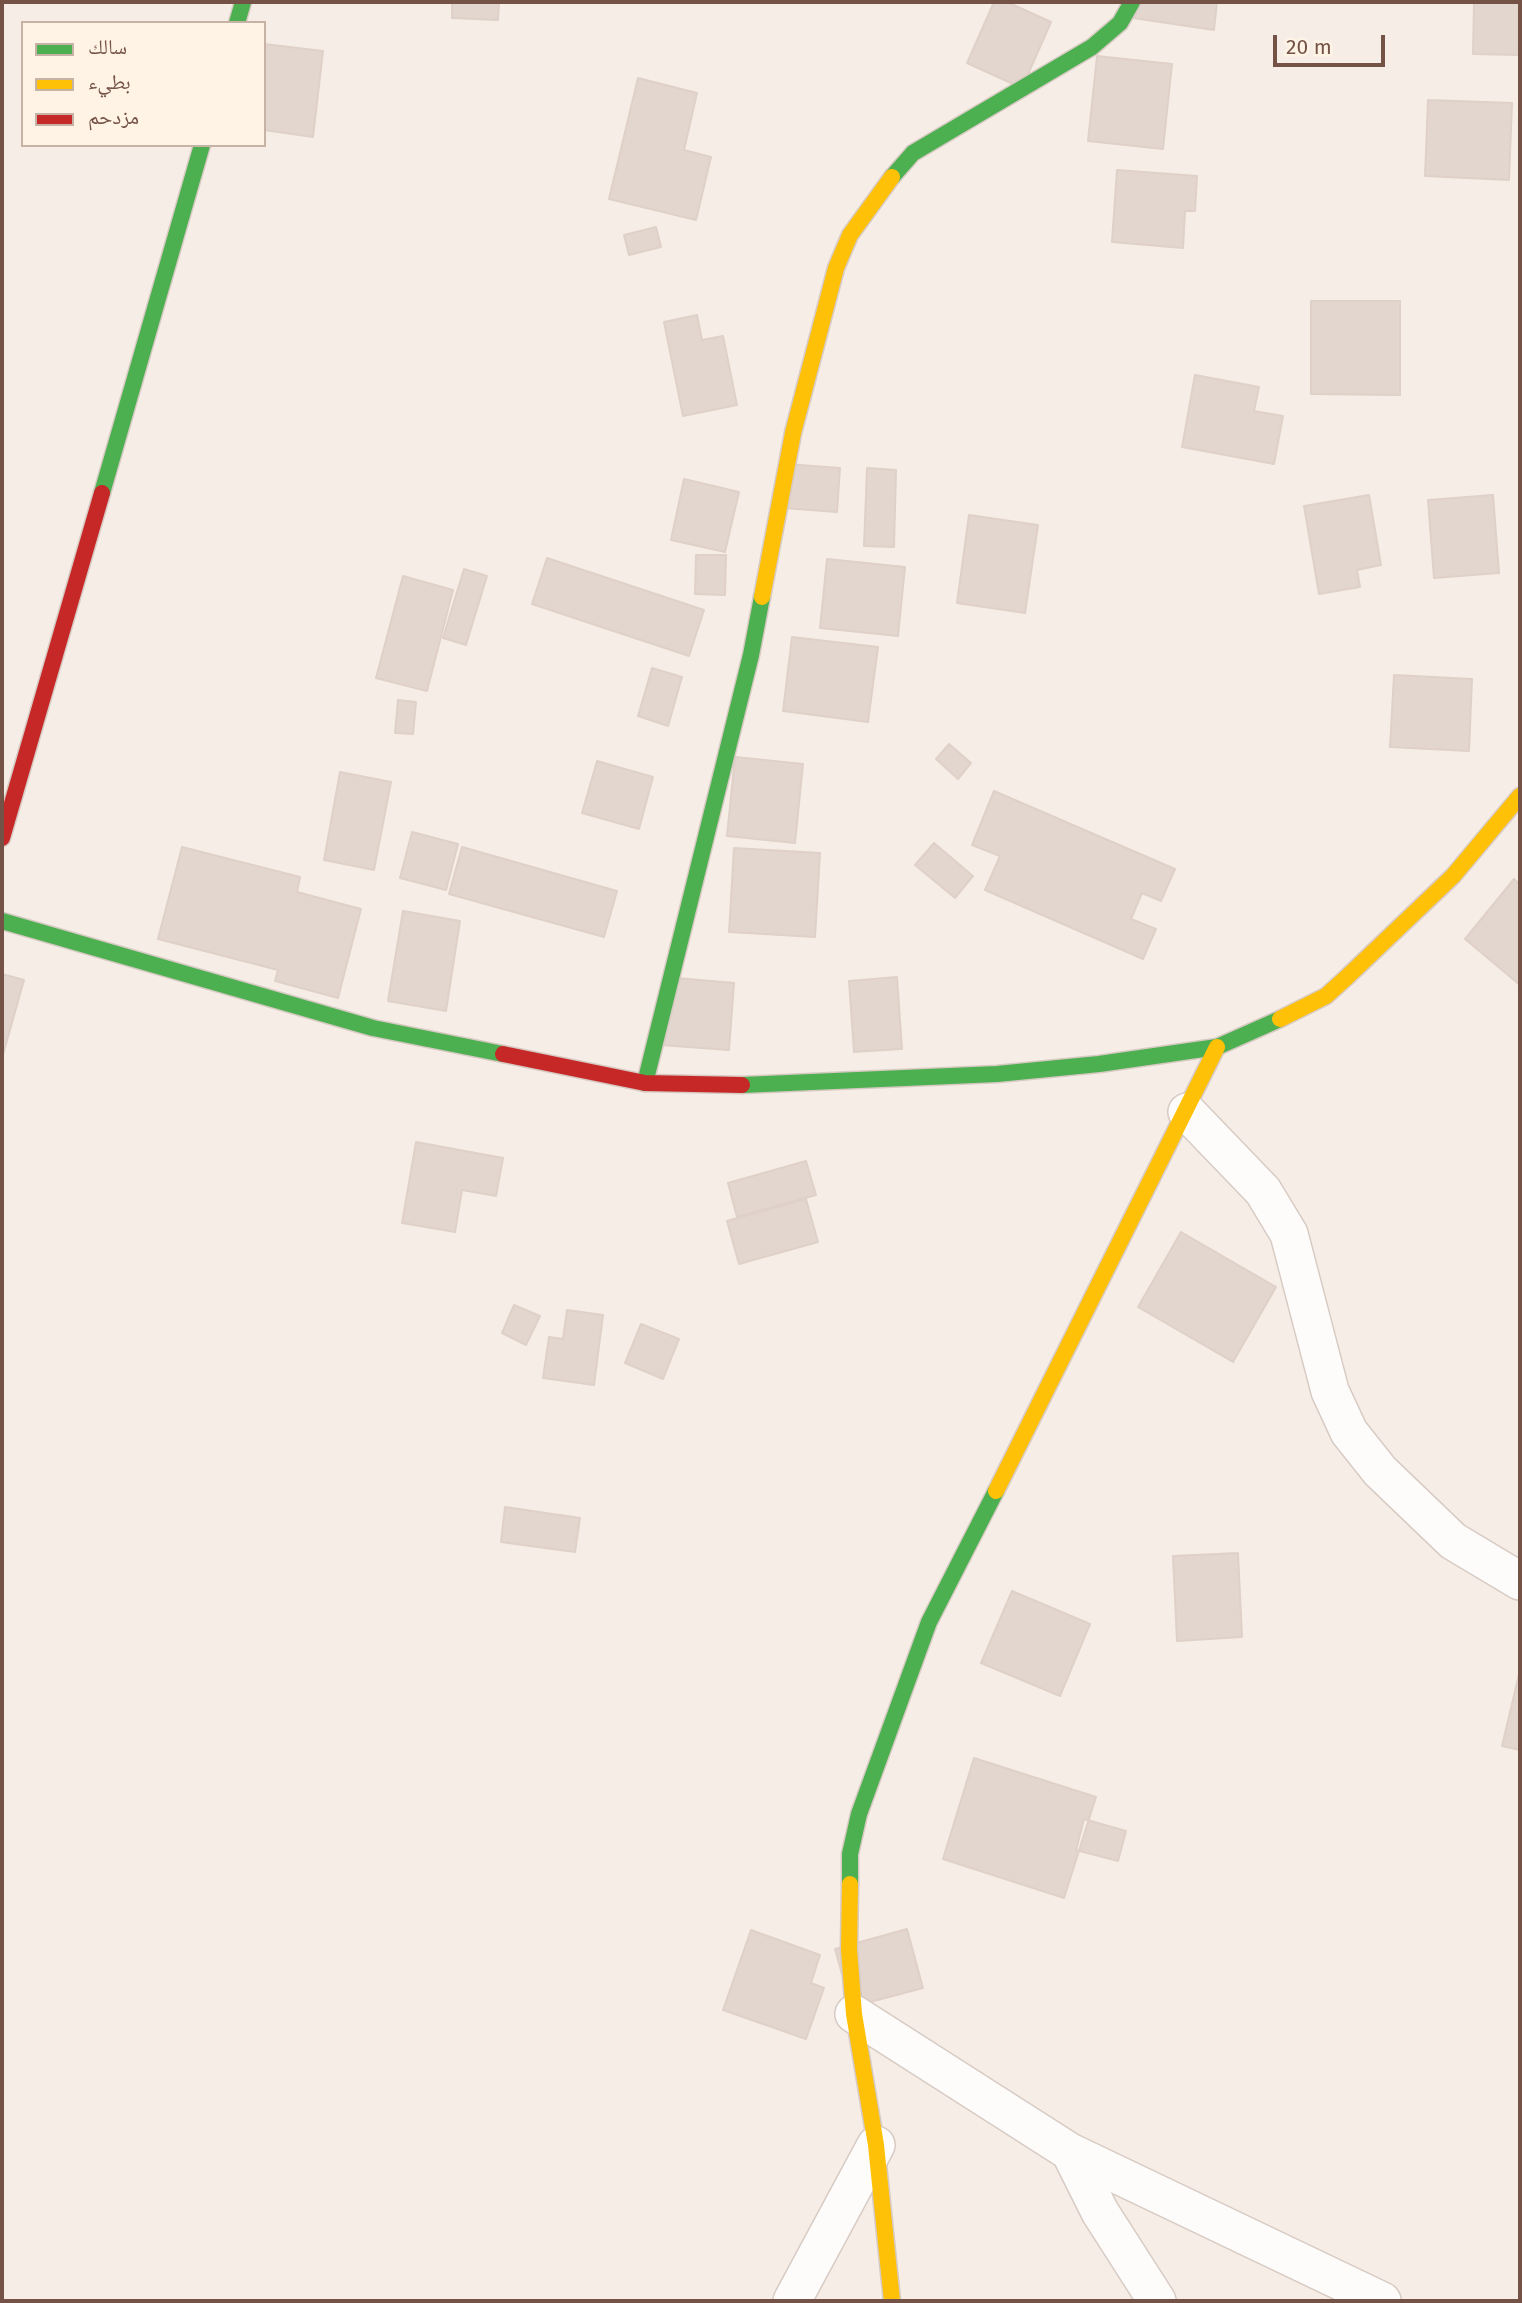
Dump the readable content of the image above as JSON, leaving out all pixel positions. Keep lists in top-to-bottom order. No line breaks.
{"legend":["سالك","بطيء","مزدحم"],"scale_bar":"20 m"}
